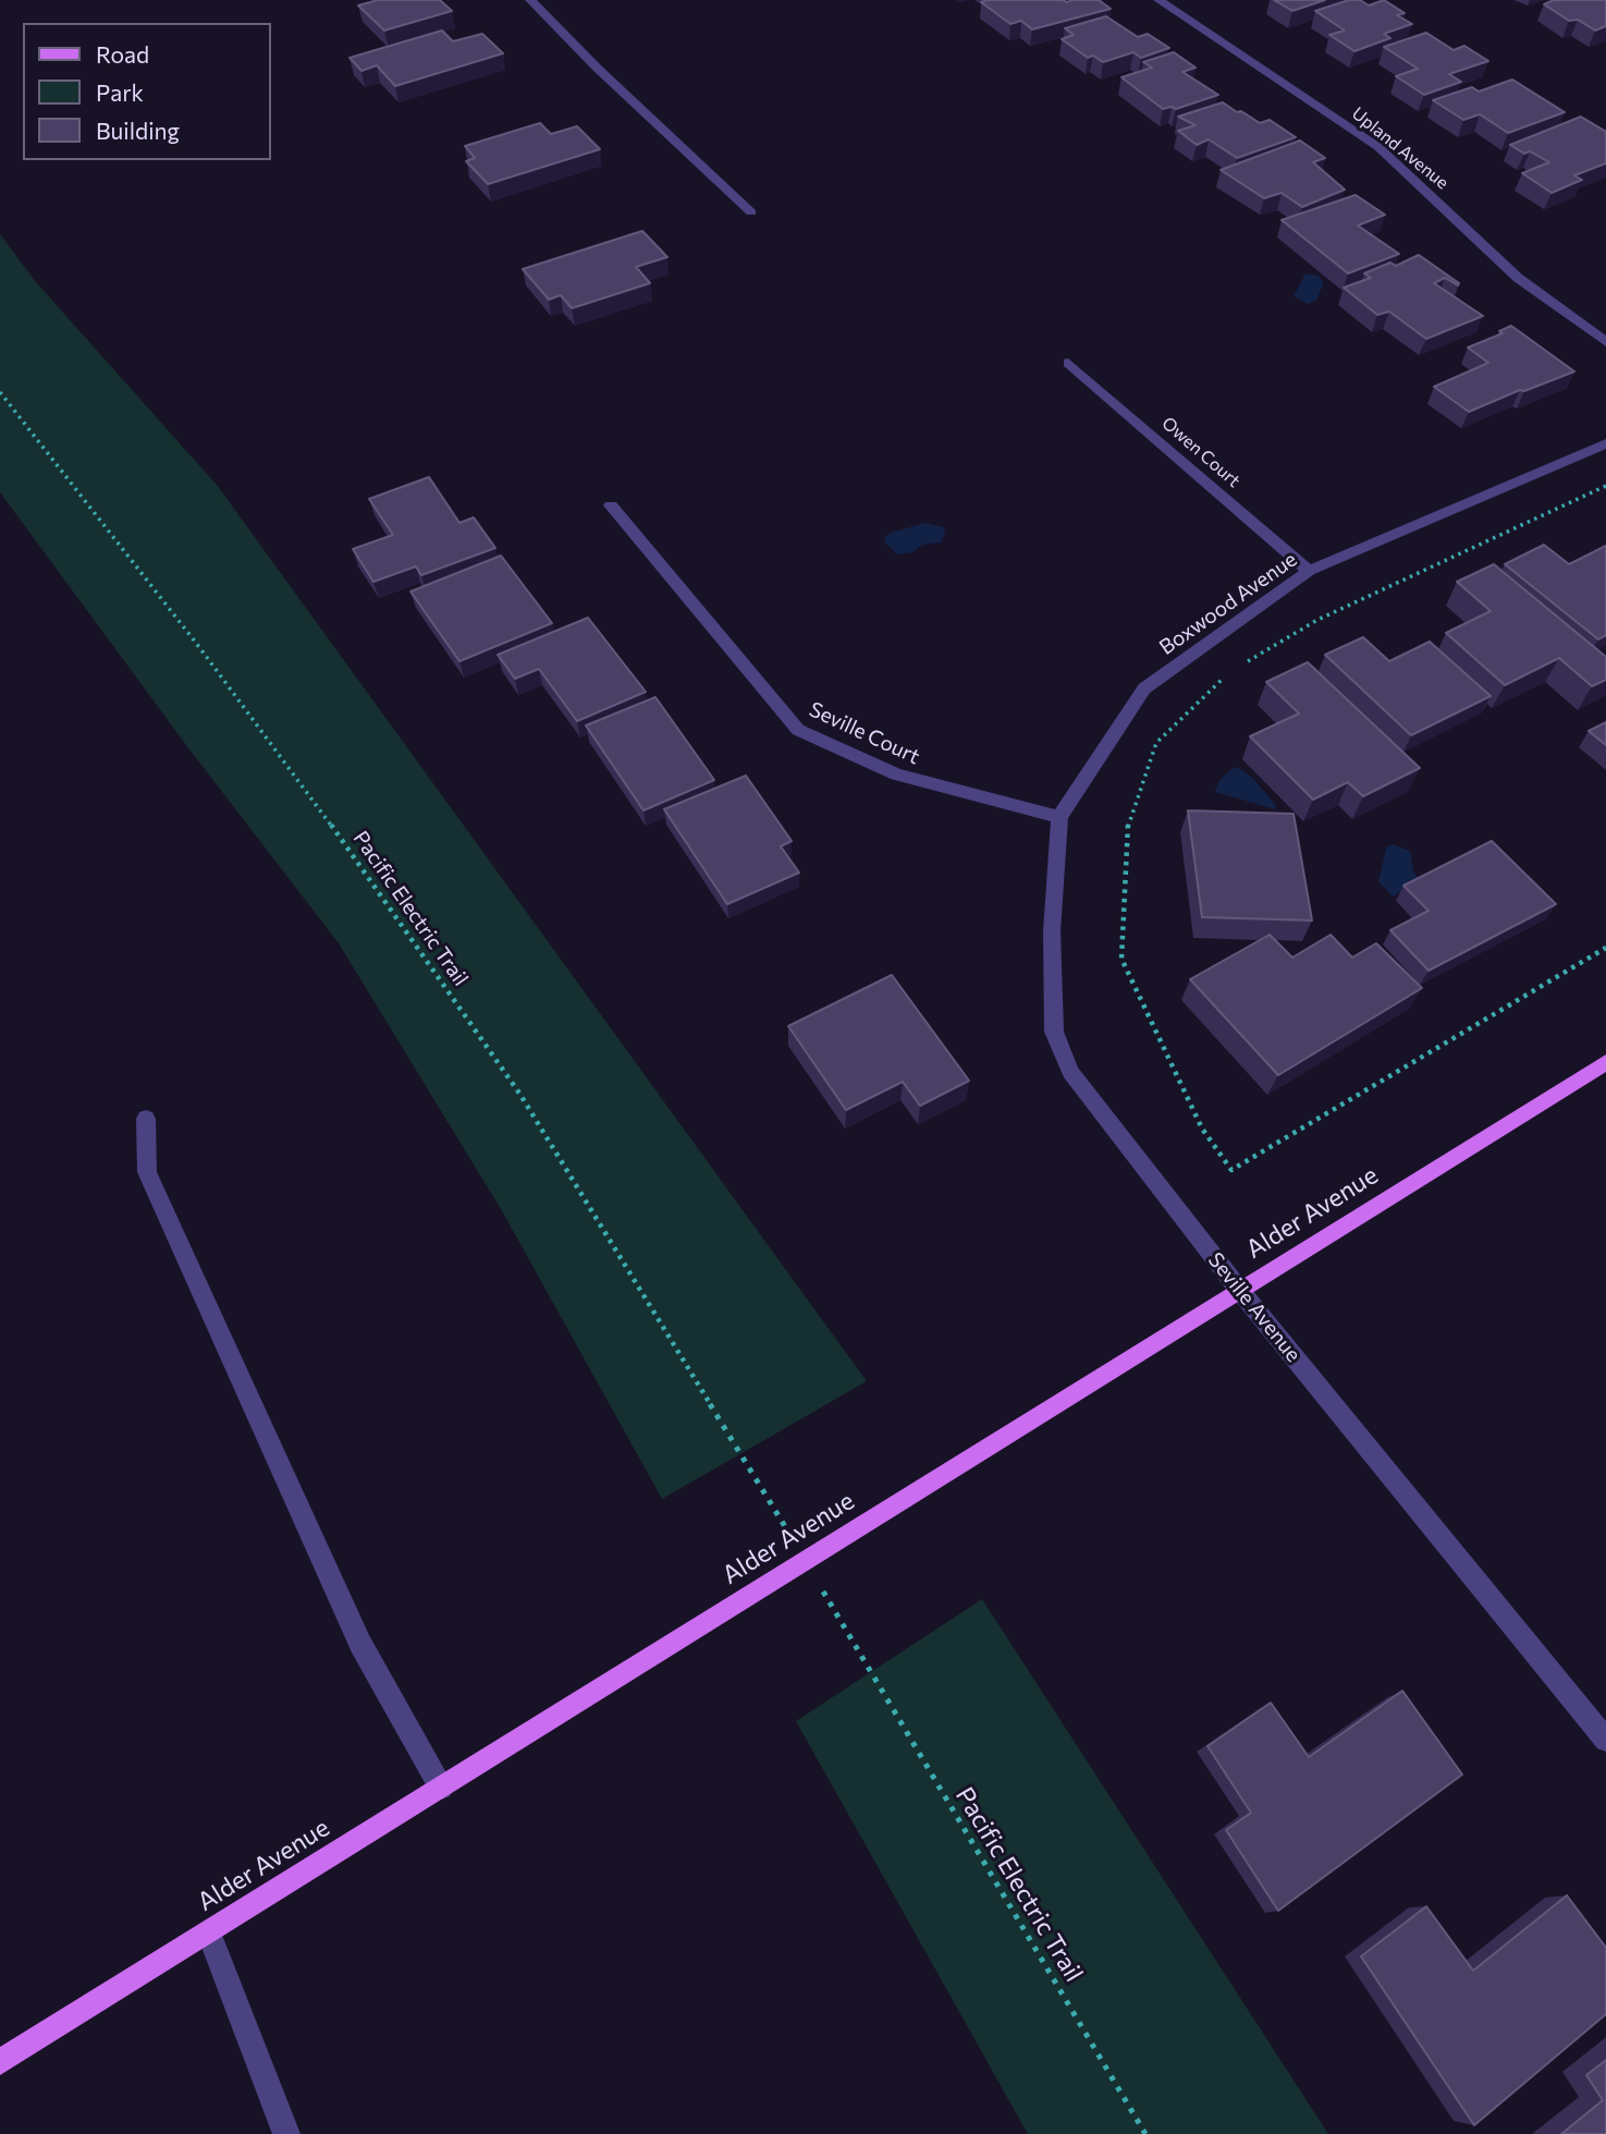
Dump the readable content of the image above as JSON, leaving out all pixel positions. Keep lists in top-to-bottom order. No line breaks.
{"streets":{"main road":["Alder Avenue"],"street":["Upland Avenue","Owen Court","Boxwood Avenue","Seville Court","Seville Avenue"],"path":["Pacific Electric Trail"]},"crossings":[["Owen Court","Boxwood Avenue"],["Boxwood Avenue","Seville Court"],["Boxwood Avenue","Seville Avenue"],["Seville Court","Seville Avenue"],["Alder Avenue","Seville Avenue"]],"legend":["Road","Park","Building"]}
